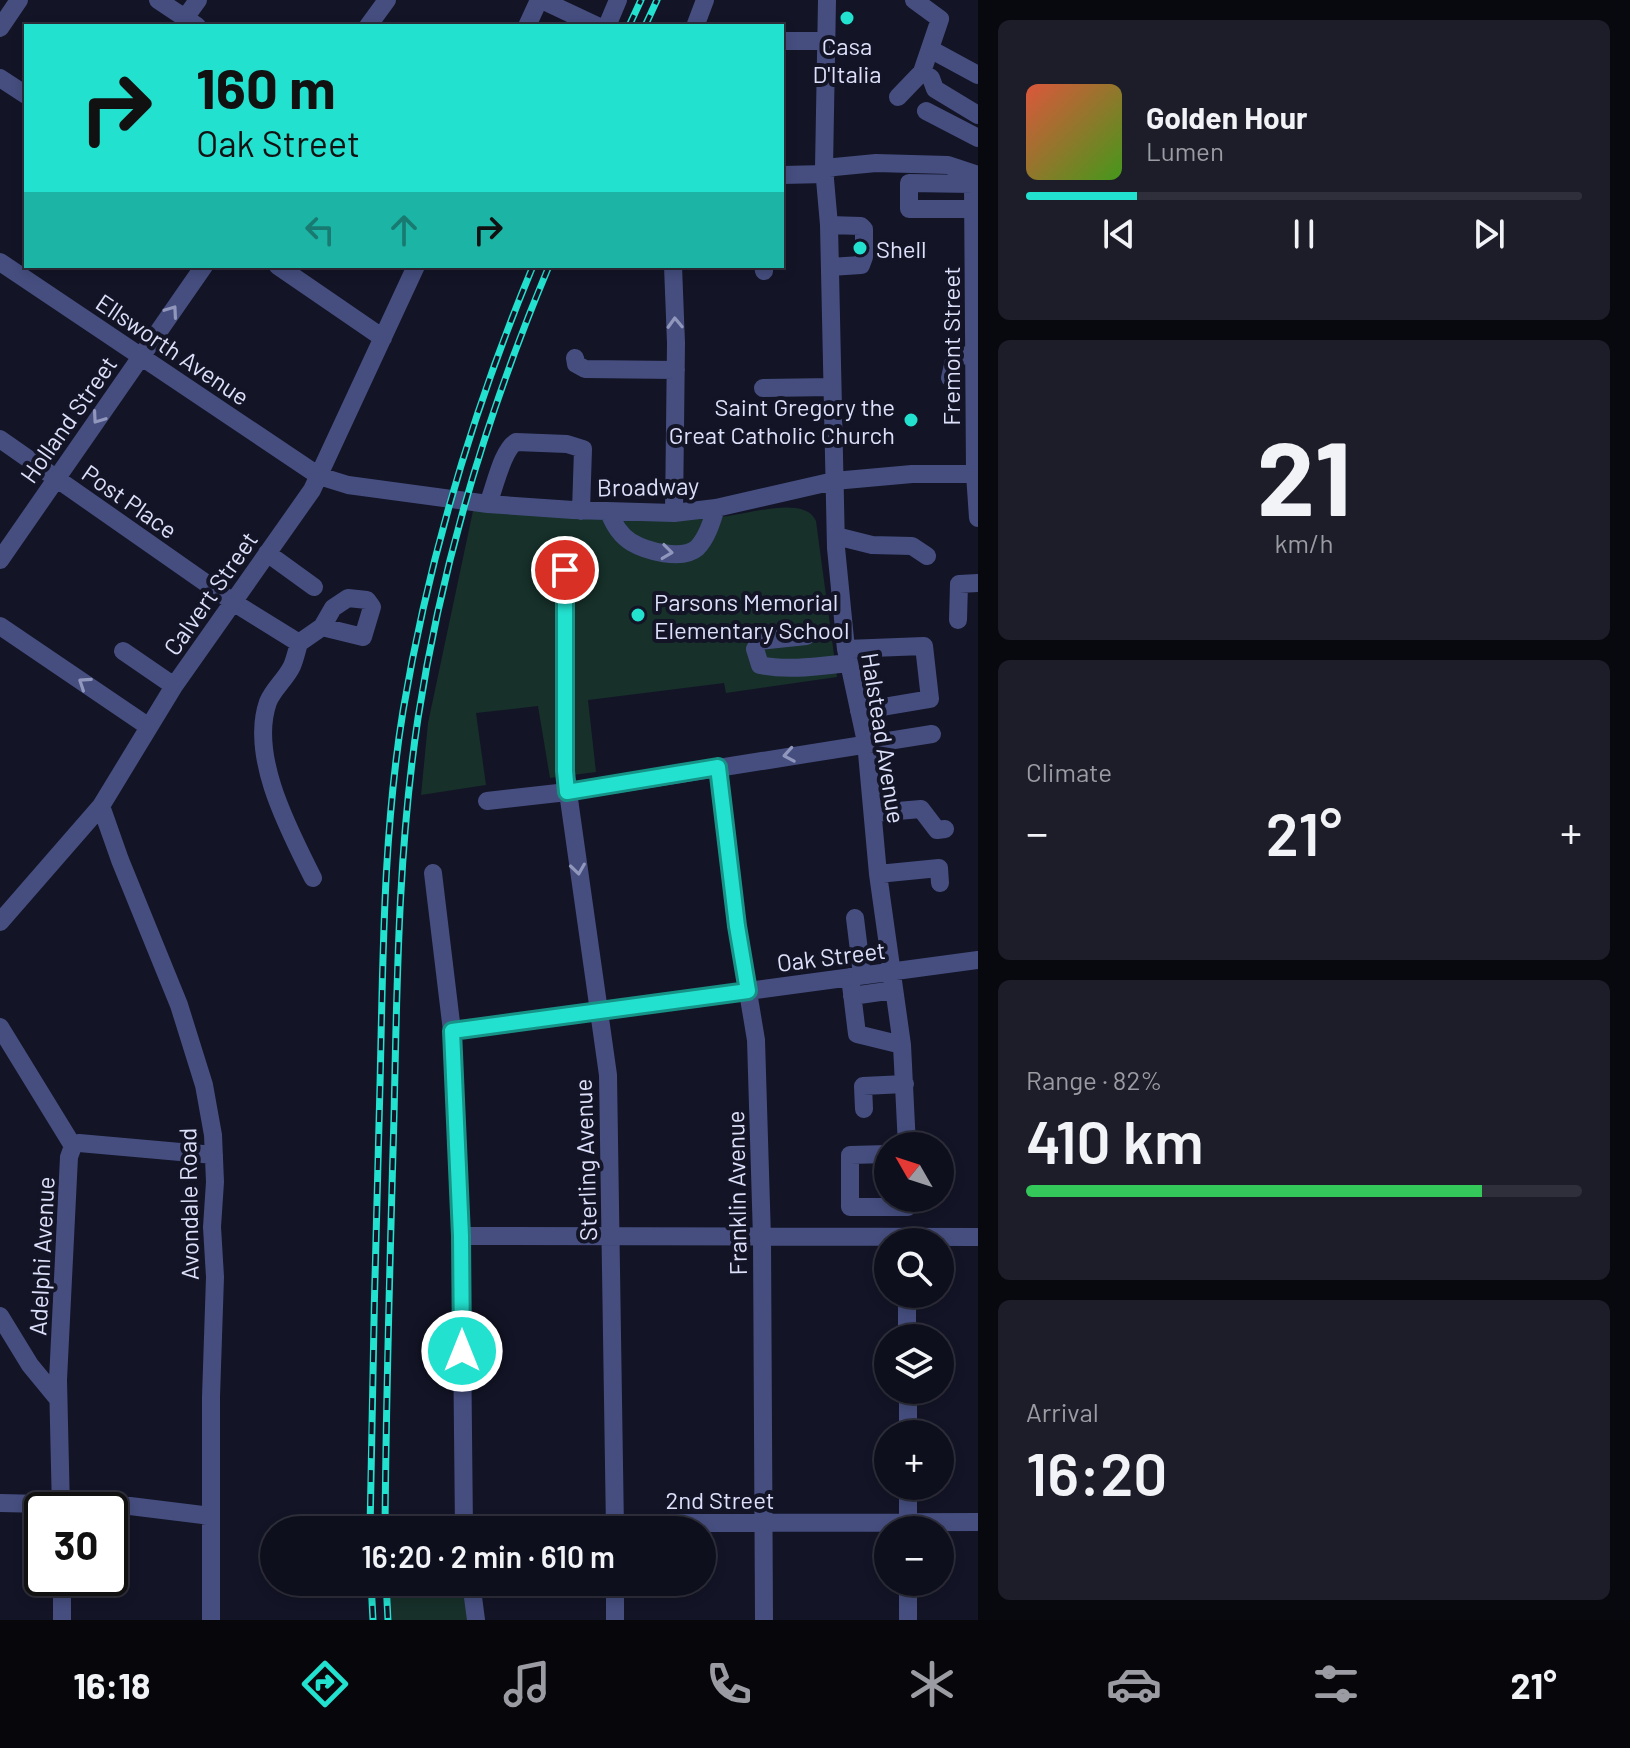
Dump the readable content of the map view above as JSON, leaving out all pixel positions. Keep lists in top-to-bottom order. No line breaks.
{"streets":{"street":["Fremont Street","Ellsworth Avenue","Holland Street","Broadway","Post Place","Calvert Street","Halstead Avenue","Oak Street","Sterling Avenue","Franklin Avenue","Avondale Road","Adelphi Avenue","2nd Street"]},"crossings":[["Fremont Street","Broadway"],["Ellsworth Avenue","Holland Street"],["Ellsworth Avenue","Broadway"],["Ellsworth Avenue","Calvert Street"],["Holland Street","Post Place"],["Broadway","Calvert Street"],["Broadway","Halstead Avenue"],["Post Place","Calvert Street"],["Calvert Street","Avondale Road"],["Halstead Avenue","Oak Street"],["Oak Street","Sterling Avenue"],["Oak Street","Franklin Avenue"],["Franklin Avenue","2nd Street"]],"places":["Casa D'Italia","Shell","Saint Gregory the Great Catholic Church","Parsons Memorial Elementary School"],"north":"top left","page":{"turn":["160 m","Oak Street"],"song":["Golden Hour","Lumen"],"tile":[["21","km/h"],"Climate",["Range · 82%","410 km"],["Arrival","16:20"]],"heat":["−","21°","+"],"map_buttons":["+","−"],"limit":"30","trip":"16:20 · 2 min · 610 m","tabs":["16:18","21°"]}}
